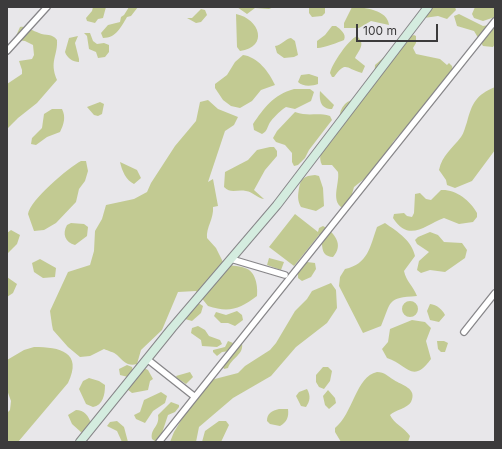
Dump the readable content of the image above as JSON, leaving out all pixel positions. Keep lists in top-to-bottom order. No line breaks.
{"scale_bar":"100 m"}
